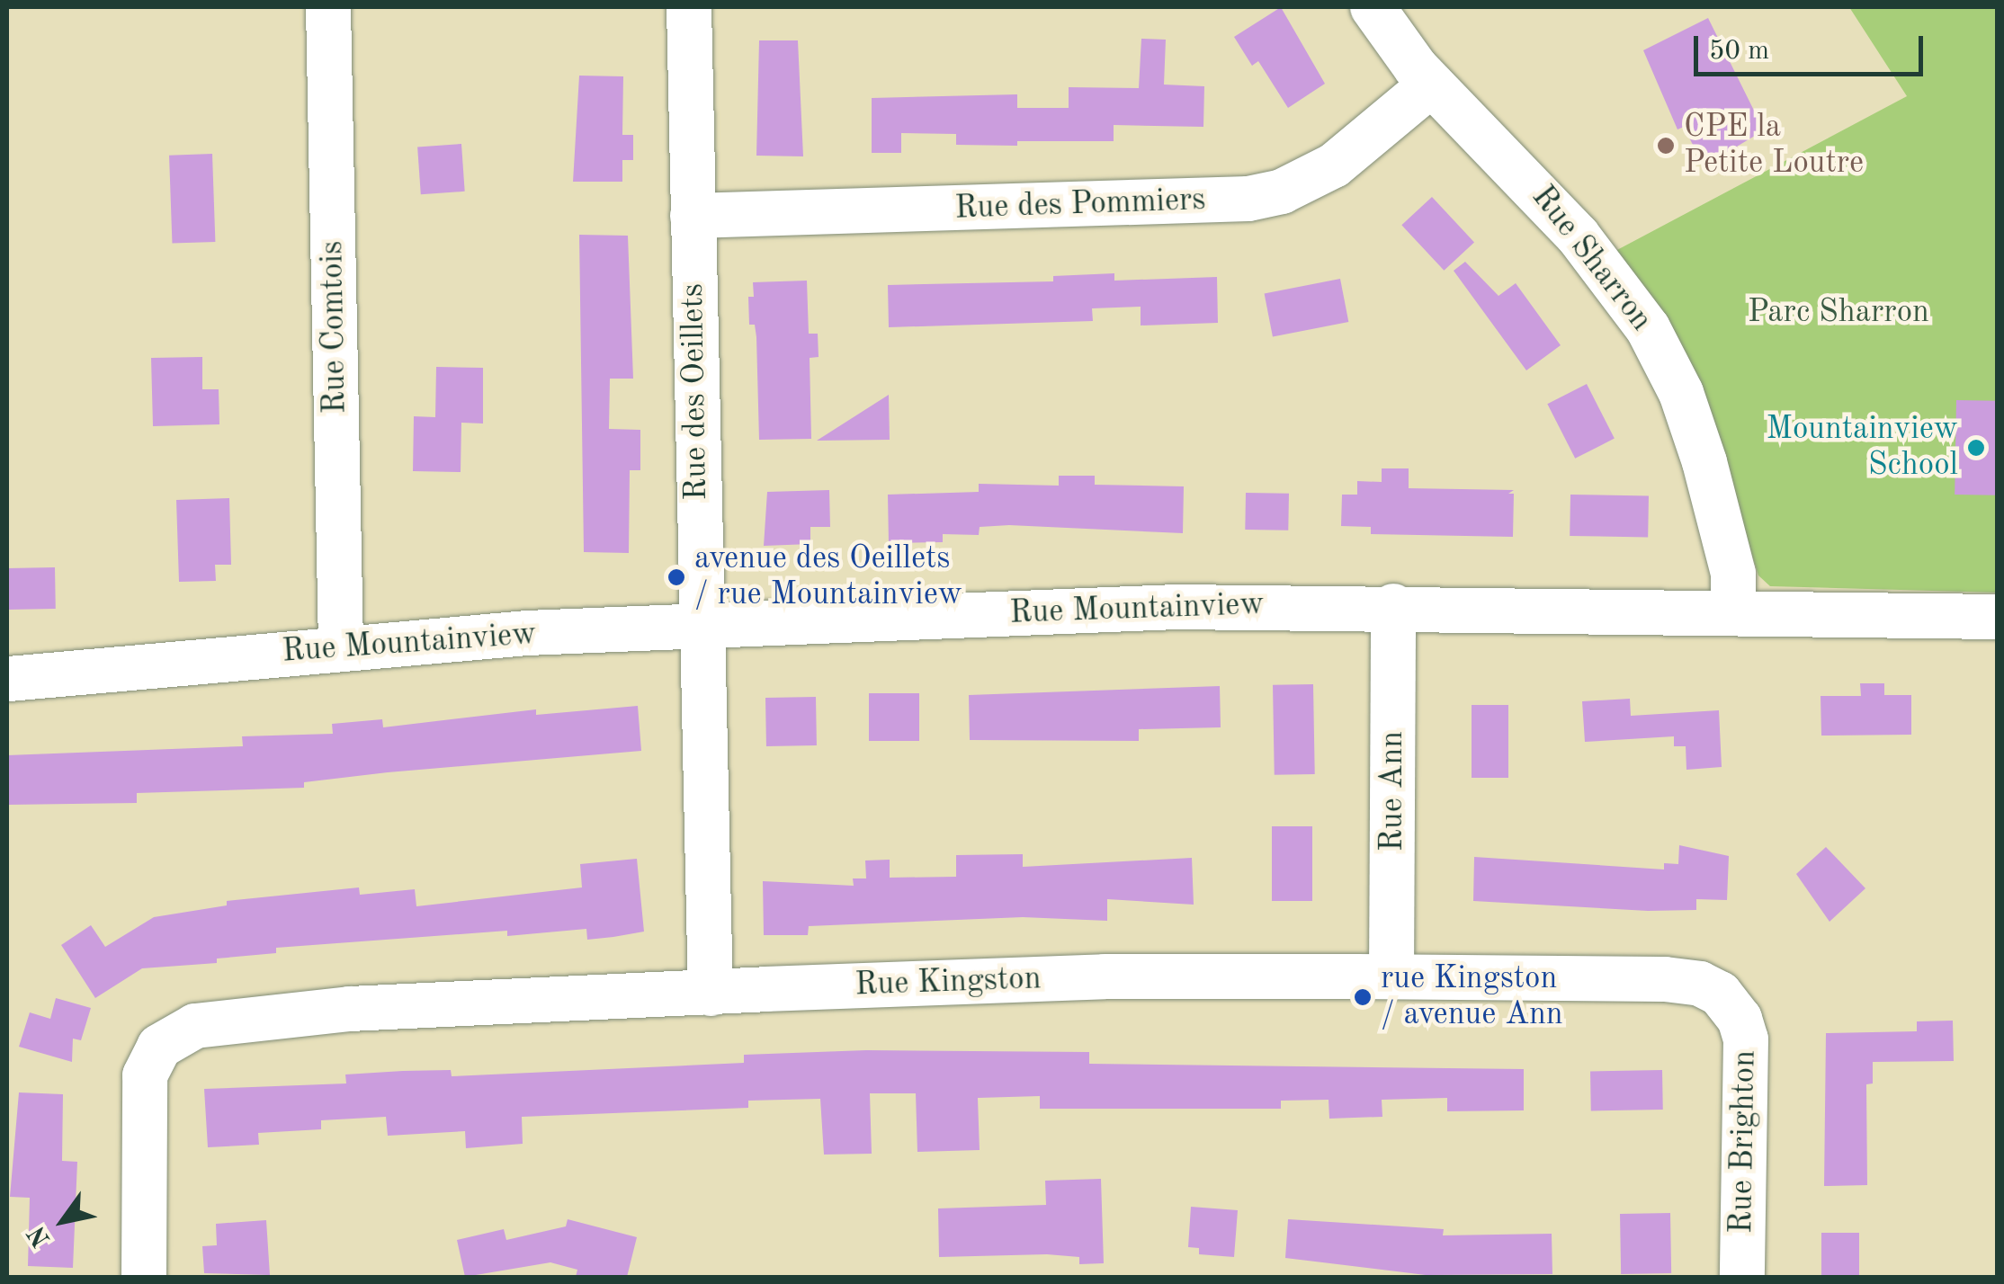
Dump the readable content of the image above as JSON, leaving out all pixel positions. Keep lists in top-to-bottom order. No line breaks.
{"streets":{"street":["Rue des Pommiers","Rue Sharron","Rue Comtois","Rue des Oeillets","Rue Mountainview","Rue Ann","Rue Kingston","Rue Brighton"]},"crossings":[["Rue des Pommiers","Rue Sharron"],["Rue des Pommiers","Rue des Oeillets"],["Rue Sharron","Rue Mountainview"],["Rue Comtois","Rue Mountainview"],["Rue des Oeillets","Rue Mountainview"],["Rue des Oeillets","Rue Kingston"],["Rue Mountainview","Rue Ann"],["Rue Ann","Rue Kingston"],["Rue Kingston","Rue Brighton"]],"parks":["Parc Sharron"],"places":["CPE la Petite Loutre","Mountainview School","avenue des Oeillets / rue Mountainview","rue Kingston / avenue Ann"],"scale_bar":"50 m","north":"bottom left"}
